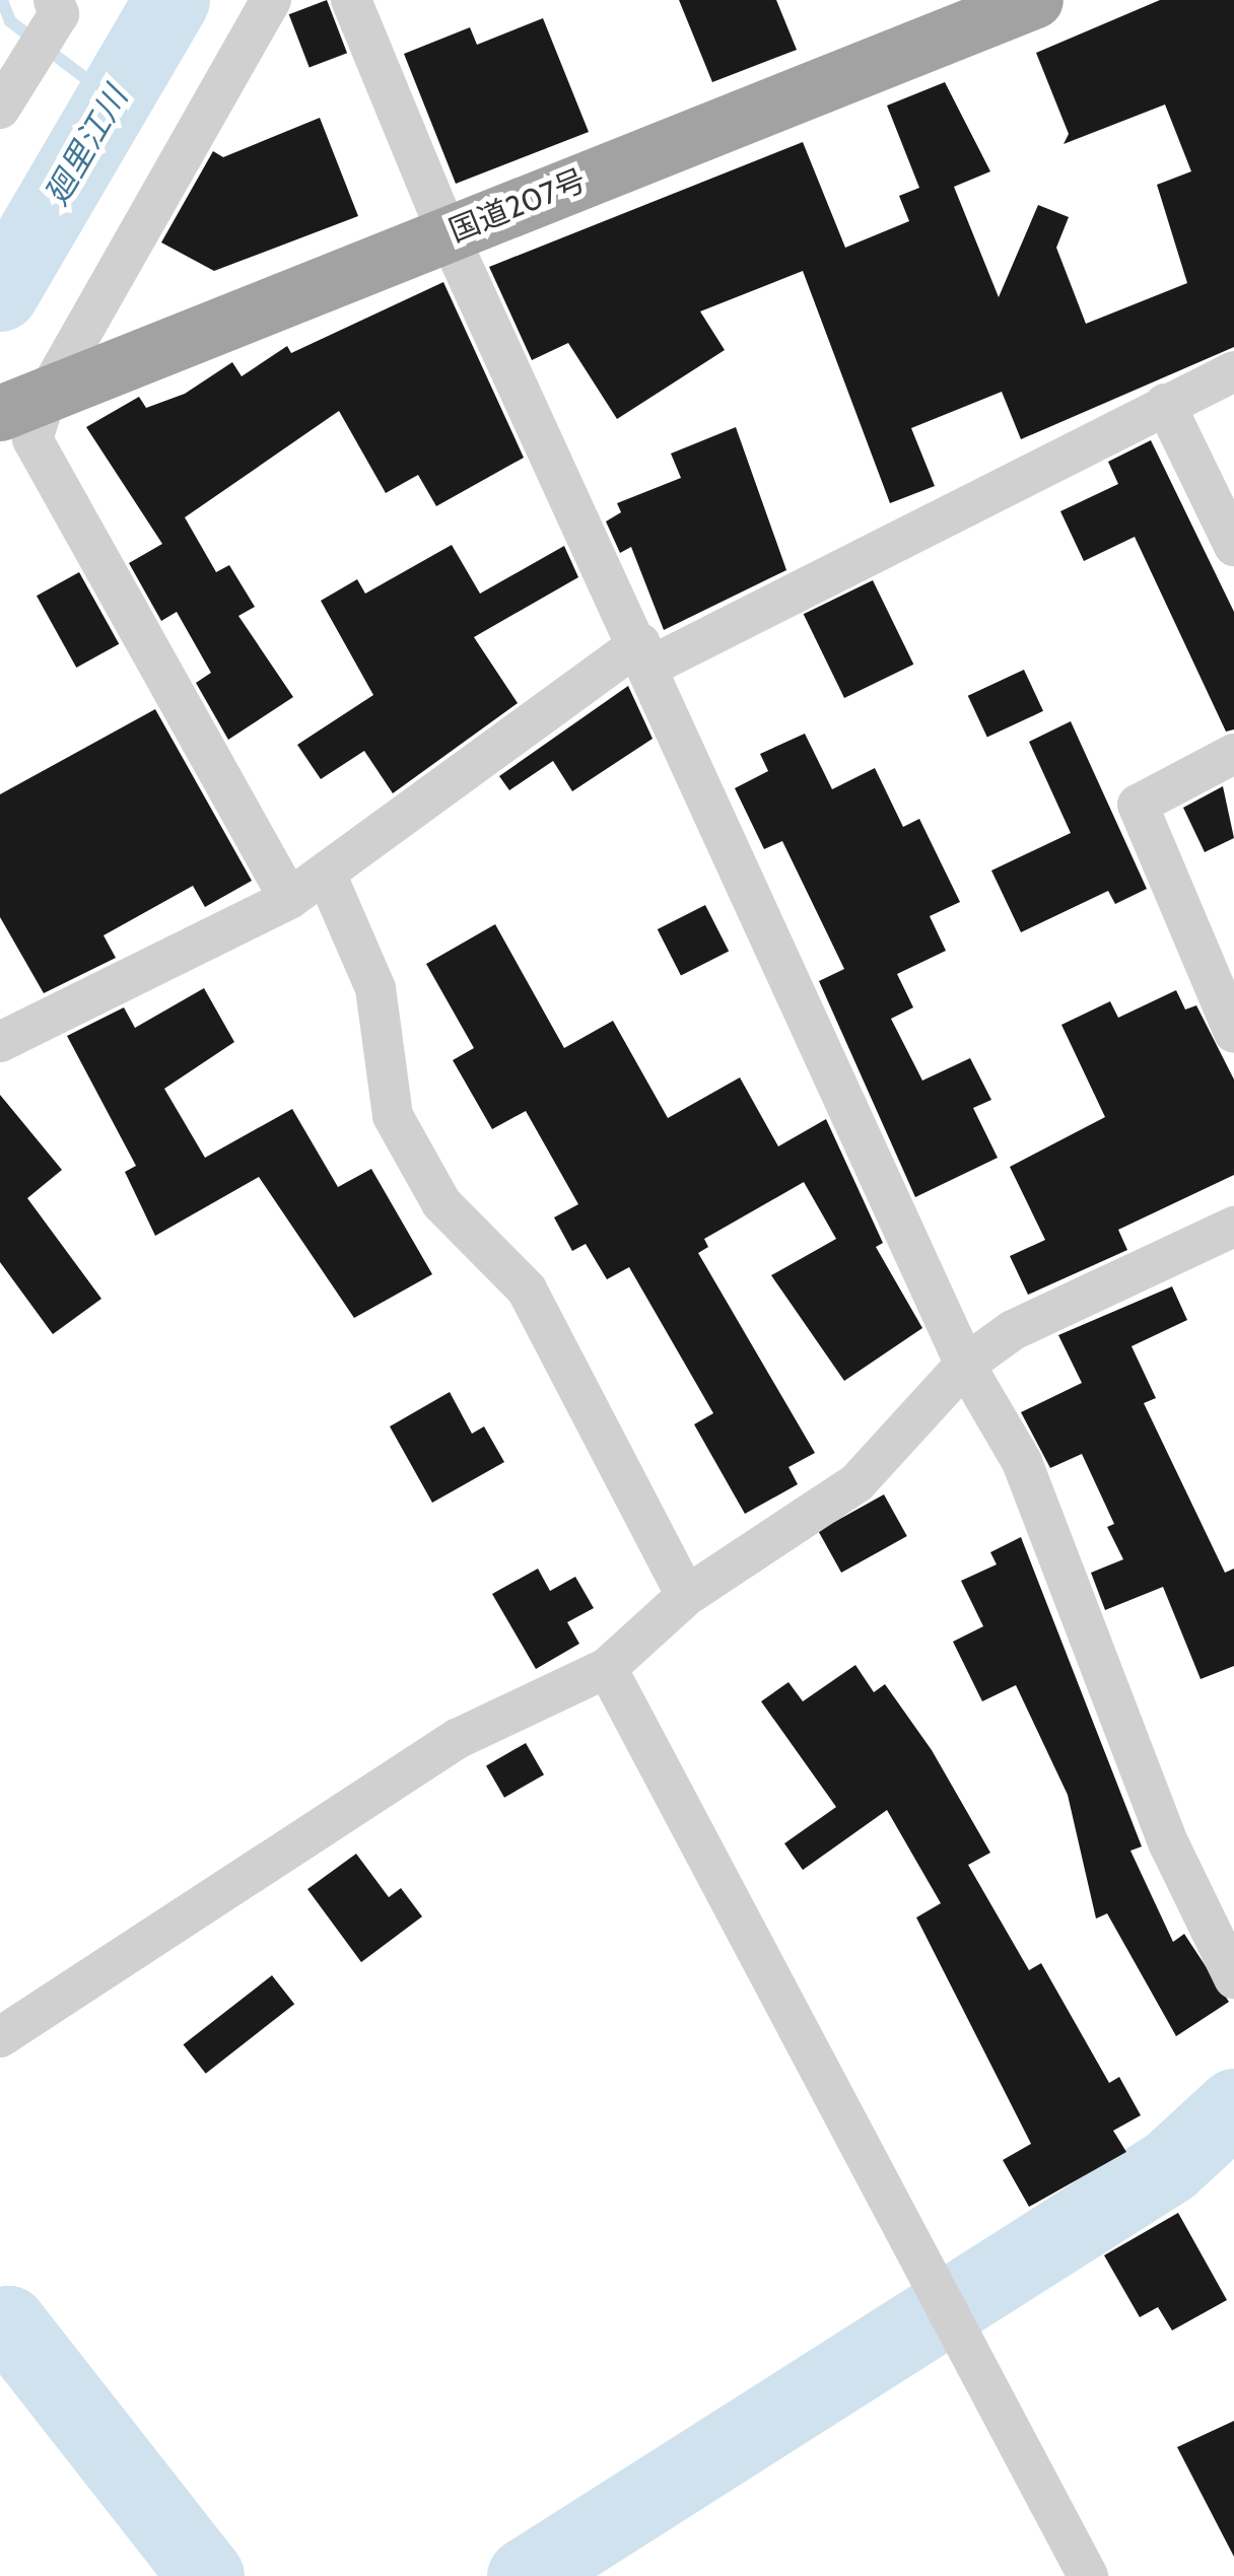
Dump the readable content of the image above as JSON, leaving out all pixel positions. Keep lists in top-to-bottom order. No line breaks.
{"streets":{"highway":["国道207号"]},"water":["廻里江川"]}
